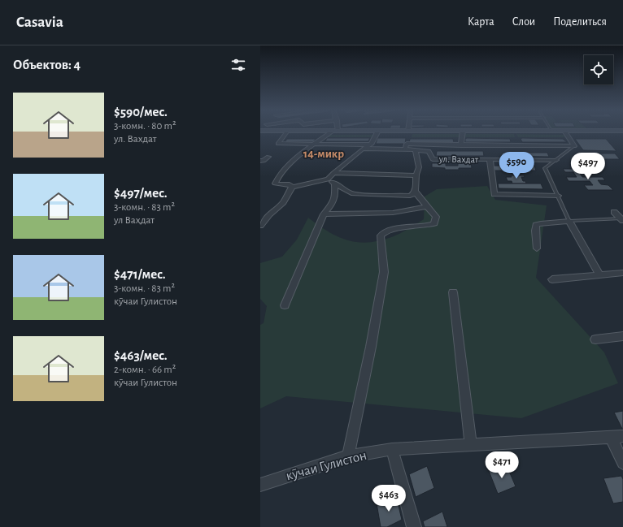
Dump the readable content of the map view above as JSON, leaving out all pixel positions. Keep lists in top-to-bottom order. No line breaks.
{"streets":{"street":["ул. Вахдат","кӯчаи Гулистон"]},"districts":["14-микр"],"page":{"header":"Casavia","nav":["Карта","Слои","Поделиться"],"heading":"Объектов: 4","list":[{"name":"$590/мес.","note":"3-комн. · 80 m² · ул. Вахдат"},{"name":"$497/мес.","note":"3-комн. · 83 m² · ул Ваҳдат"},{"name":"$471/мес.","note":"3-комн. · 83 m² · кӯчаи Гулистон"},{"name":"$463/мес.","note":"2-комн. · 66 m² · кӯчаи Гулистон"}],"price":["$590","$497","$471","$463"]}}
